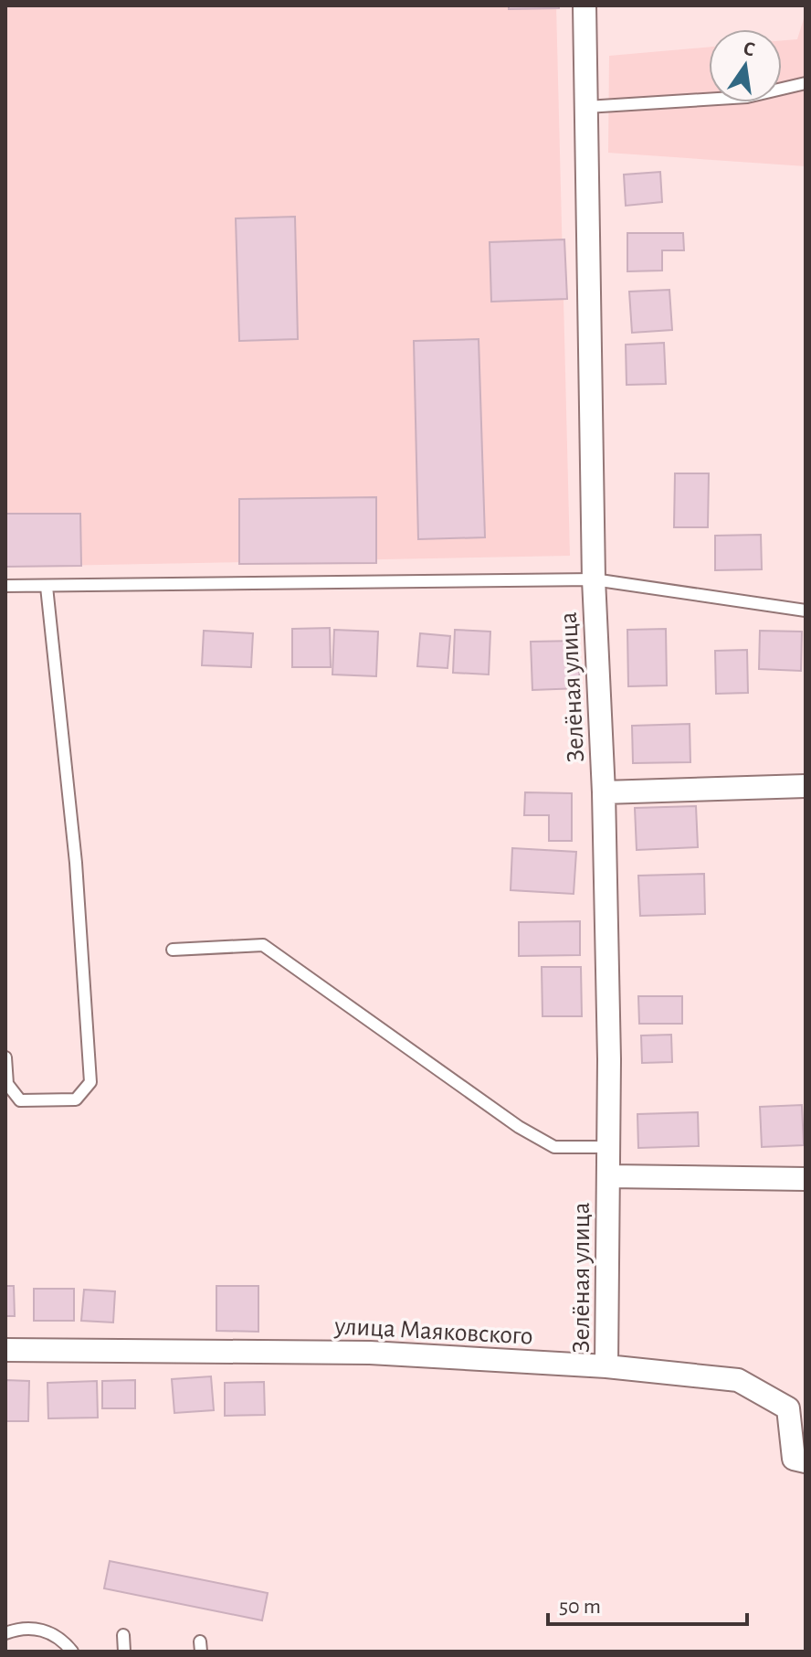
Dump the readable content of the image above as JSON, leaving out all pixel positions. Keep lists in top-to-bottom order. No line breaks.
{"streets":{"street":["Зелёная улица","улица Маяковского"]},"crossings":[["Зелёная улица","улица Маяковского"]],"scale_bar":"50 m","north":"top"}
